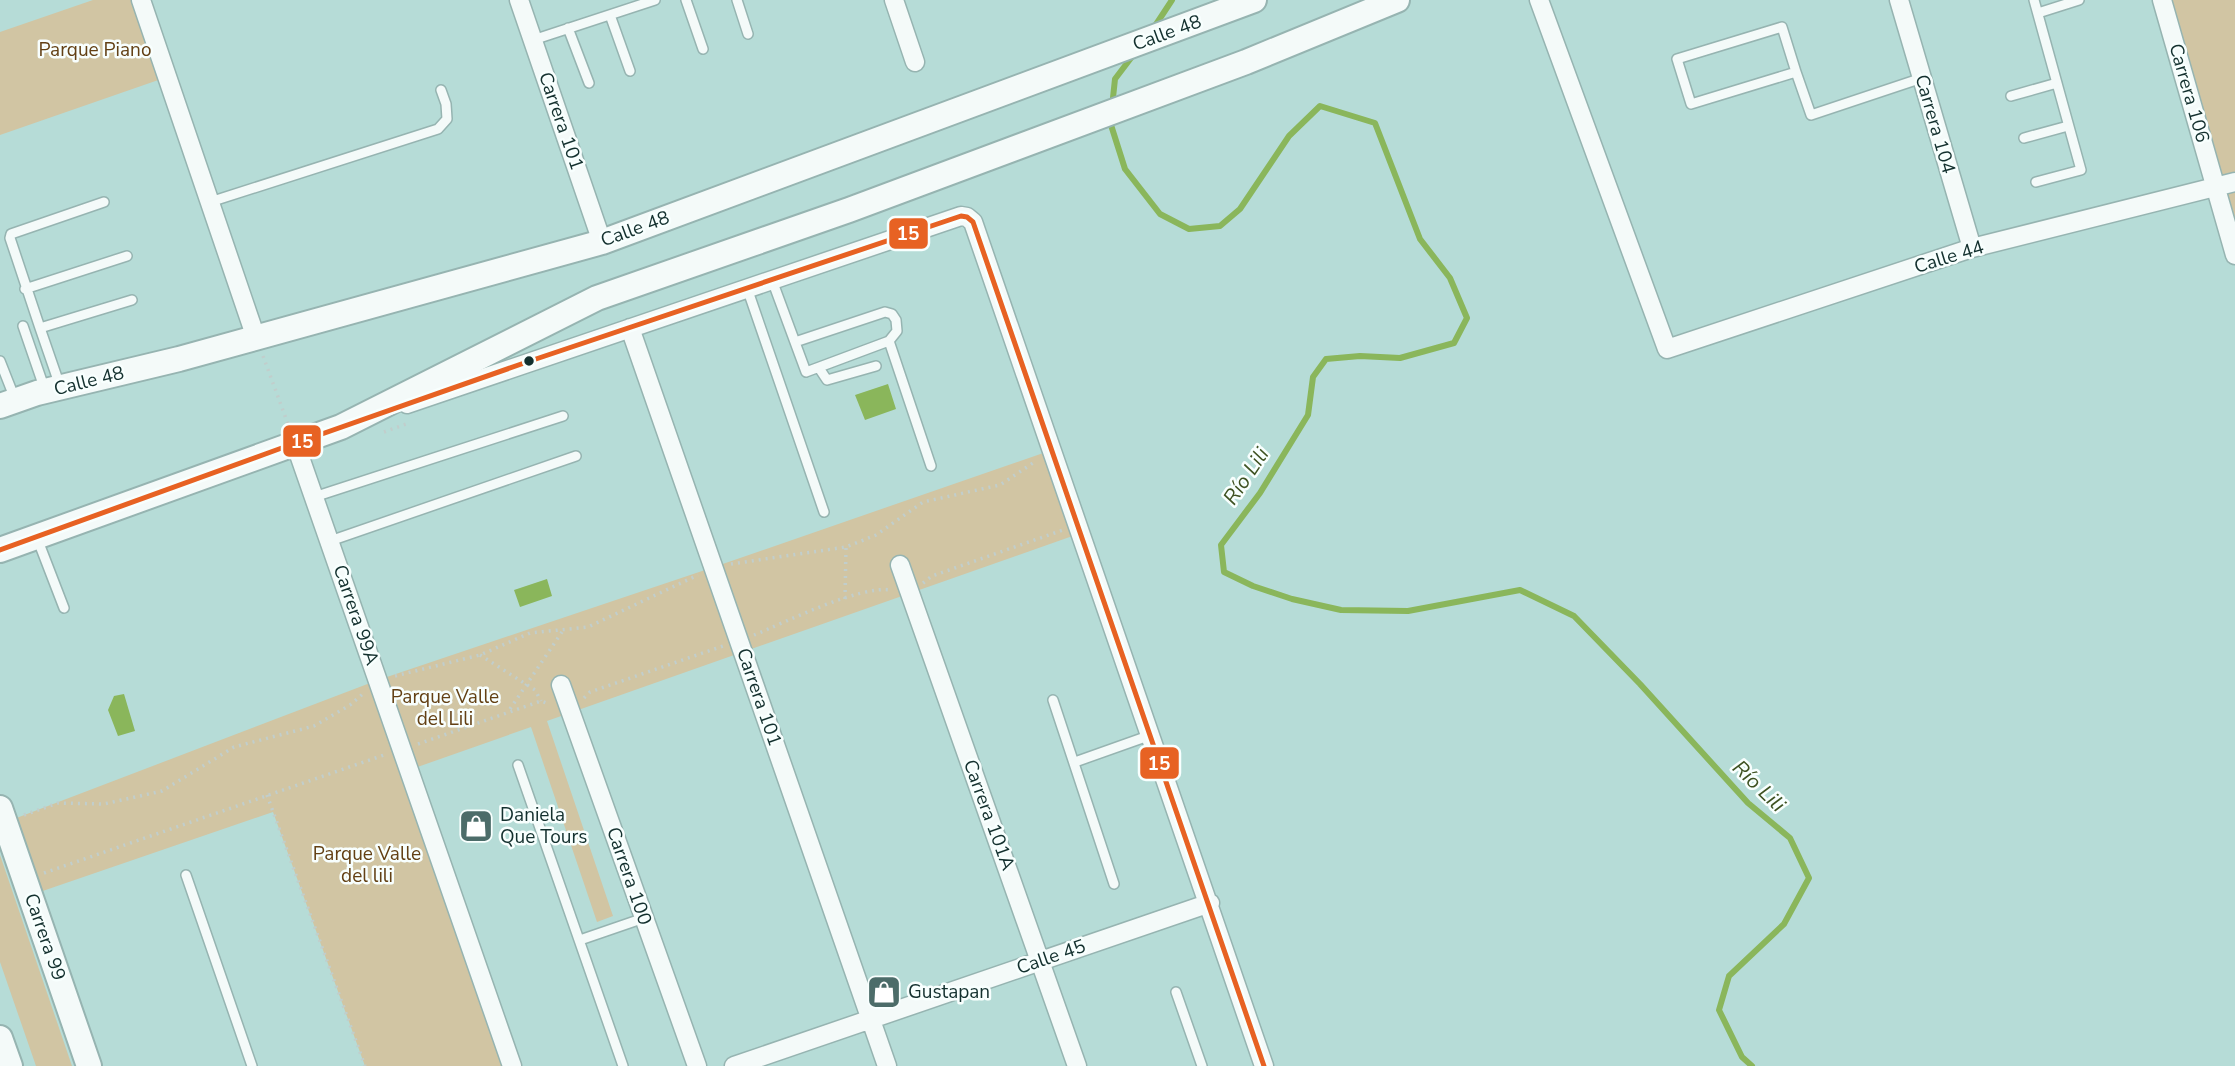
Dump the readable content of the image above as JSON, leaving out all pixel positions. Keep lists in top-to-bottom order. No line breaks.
{"streets":{"main road":["Calle 48","Carrera 99"],"street":["Carrera 106","Carrera 101","Carrera 104","Calle 44","Carrera 99A","Carrera 101A","Carrera 100","Calle 45"]},"crossings":[["Calle 48","Carrera 101"],["Carrera 106","Calle 44"],["Carrera 101","Calle 45"],["Carrera 104","Calle 44"],["Carrera 101A","Calle 45"]],"water":["Río Lili"],"parks":["Parque Piano","Parque Valle del Lili","Parque Valle del lili"],"places":{"shop":["Daniela Que Tours","Gustapan"]},"lines":["transit line 15"]}
